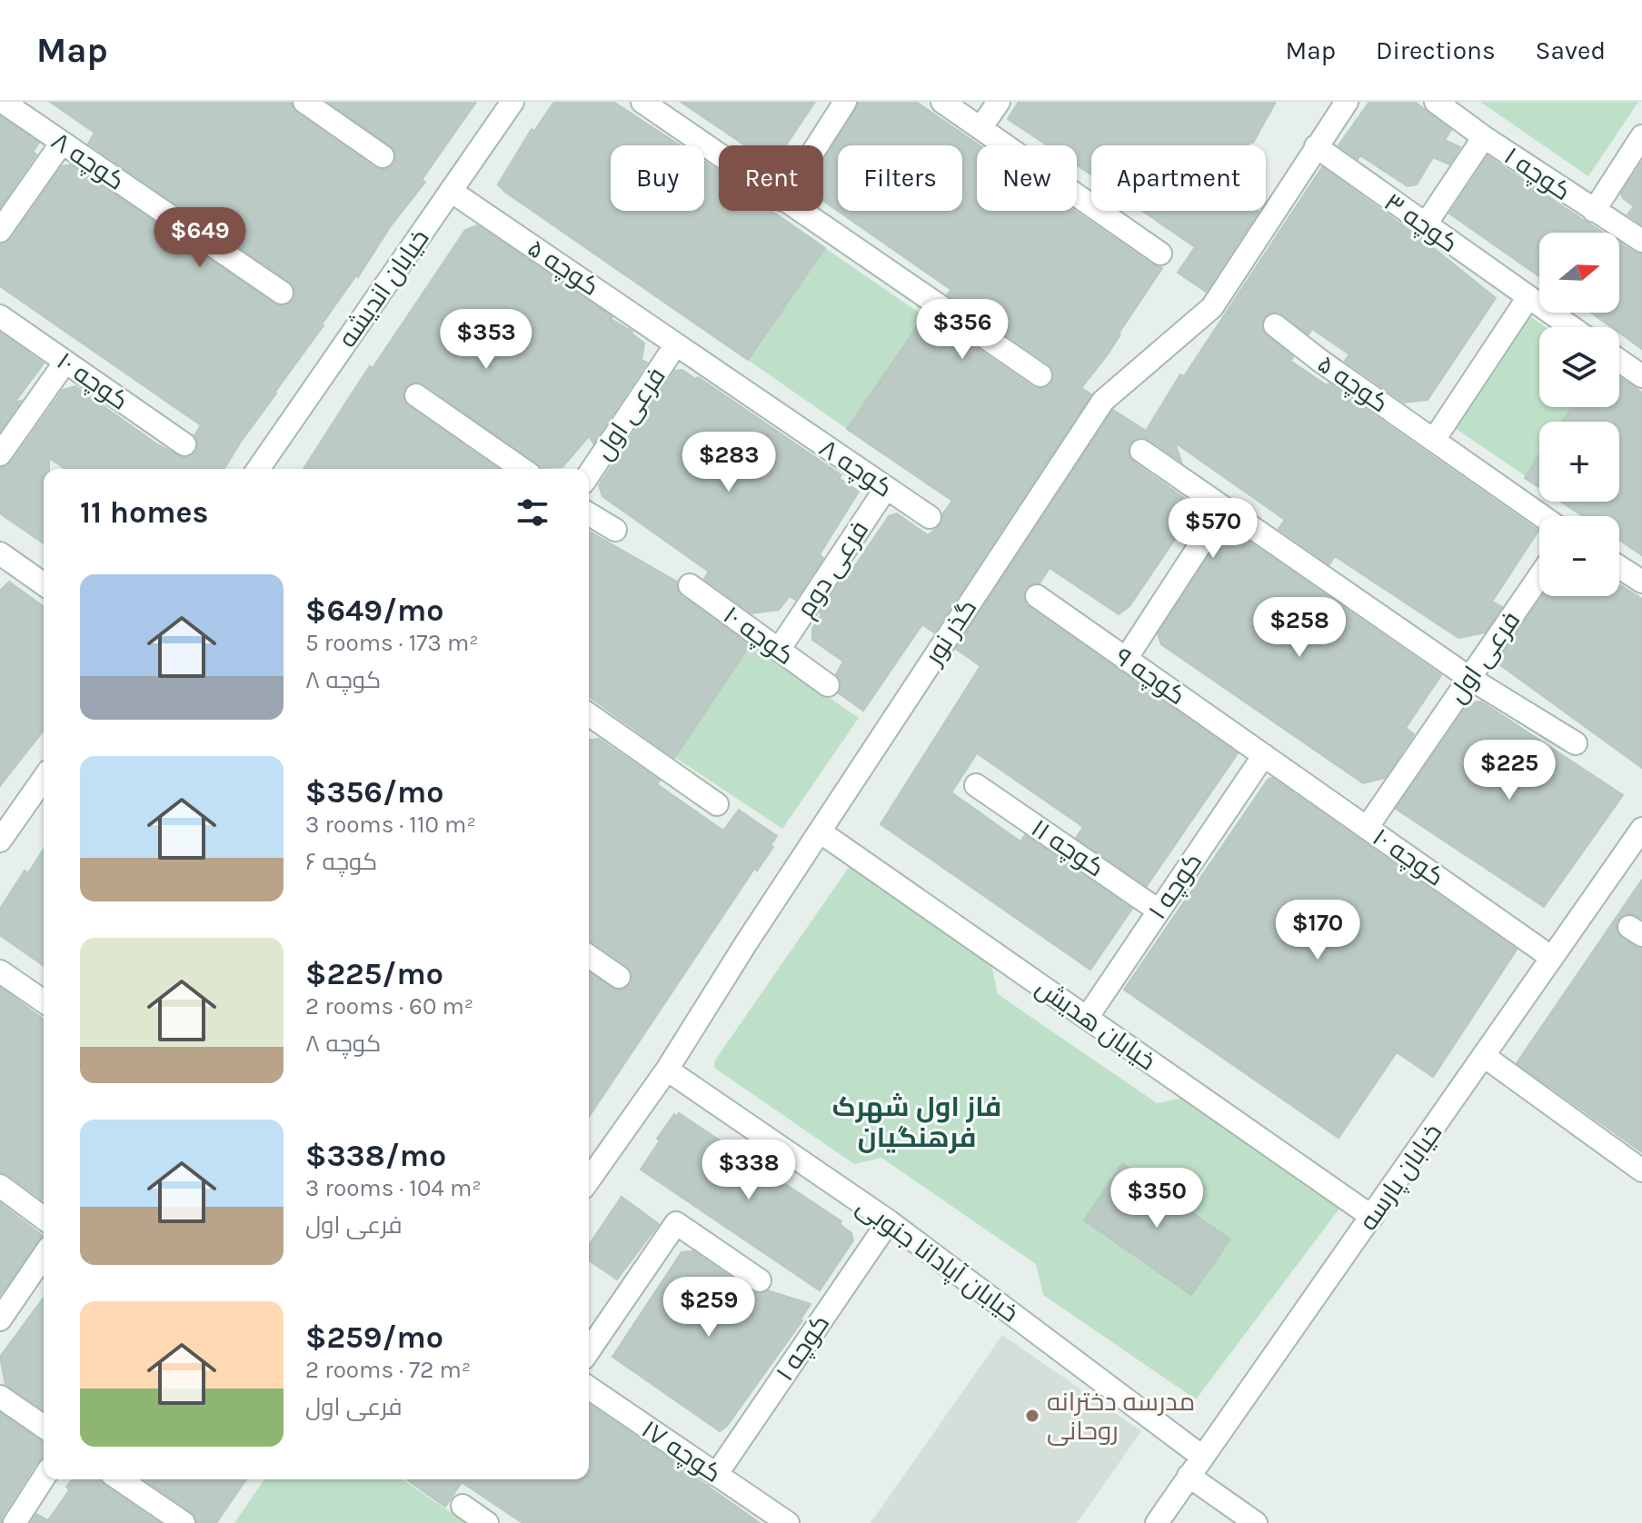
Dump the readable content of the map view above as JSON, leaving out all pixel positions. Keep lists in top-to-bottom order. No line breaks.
{"streets":{"street":["کوچه ۸","کوچه ۱","کوچه ۳","کوچه ۵","خیابان اندیشه","کوچه ۱۰","فرعی اول","فرعی دوم","گذر نور","کوچه ۹","کوچه ۱۱","خیابان هدیش","خیابان پارسه","خیابان آپادانا جنوبی","کوچه ۱۷"]},"crossings":[["کوچه ۸","کوچه ۵"],["کوچه ۸","فرعی اول"],["کوچه ۸","فرعی دوم"],["کوچه ۱","کوچه ۱۰"],["کوچه ۱","کوچه ۹"],["کوچه ۱","کوچه ۱۱"],["کوچه ۱","خیابان هدیش"],["کوچه ۱","خیابان آپادانا جنوبی"],["کوچه ۱","کوچه ۱۷"],["کوچه ۳","گذر نور"],["کوچه ۵","خیابان اندیشه"],["کوچه ۵","فرعی اول"],["کوچه ۱۰","فرعی اول"],["کوچه ۱۰","فرعی دوم"],["کوچه ۱۰","کوچه ۹"],["کوچه ۱۰","خیابان پارسه"],["گذر نور","خیابان هدیش"],["گذر نور","خیابان آپادانا جنوبی"],["خیابان هدیش","خیابان پارسه"],["خیابان پارسه","خیابان آپادانا جنوبی"]],"districts":["فاز اول شهرک فرهنگیان"],"places":["مدرسه دخترانه روحانی"],"north":"right","page":{"header":"Map","nav":["Map","Directions","Saved"],"chip":["Buy","Rent","Filters","New","Apartment"],"price":["$649","$356","$353","$283","$570","$258","$225","$170","$338","$350","$259"],"map_buttons":["+","−"],"heading":"11 homes","list":[{"name":"$649/mo","note":"5 rooms · 173 m² · کوچه ۸"},{"name":"$356/mo","note":"3 rooms · 110 m² · کوچه ۶"},{"name":"$225/mo","note":"2 rooms · 60 m² · کوچه ۸"},{"name":"$338/mo","note":"3 rooms · 104 m² · فرعی اول"},{"name":"$259/mo","note":"2 rooms · 72 m² · فرعی اول"}]}}
